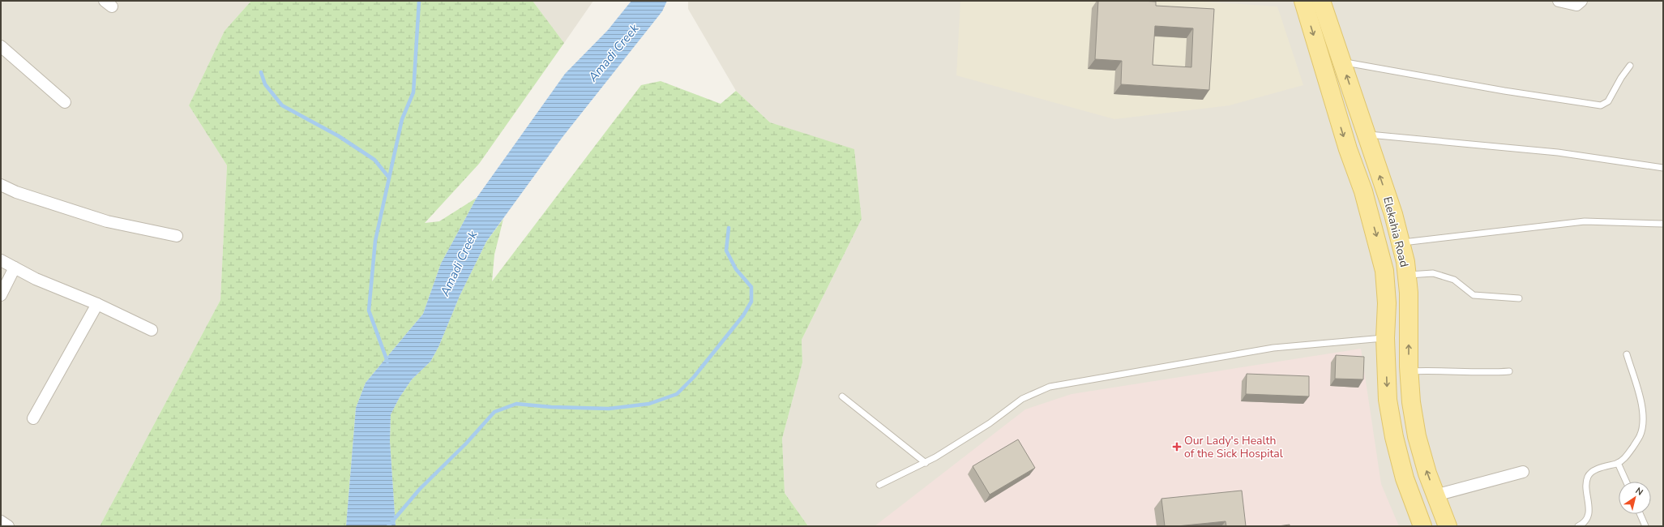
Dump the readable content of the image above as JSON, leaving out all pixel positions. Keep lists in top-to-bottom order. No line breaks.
{"streets":{"main road":["Elekahia Road"]},"water":["Amadi Creek"],"places":{"health":["Our Lady's Health of the Sick Hospital"]},"north":"top right"}
